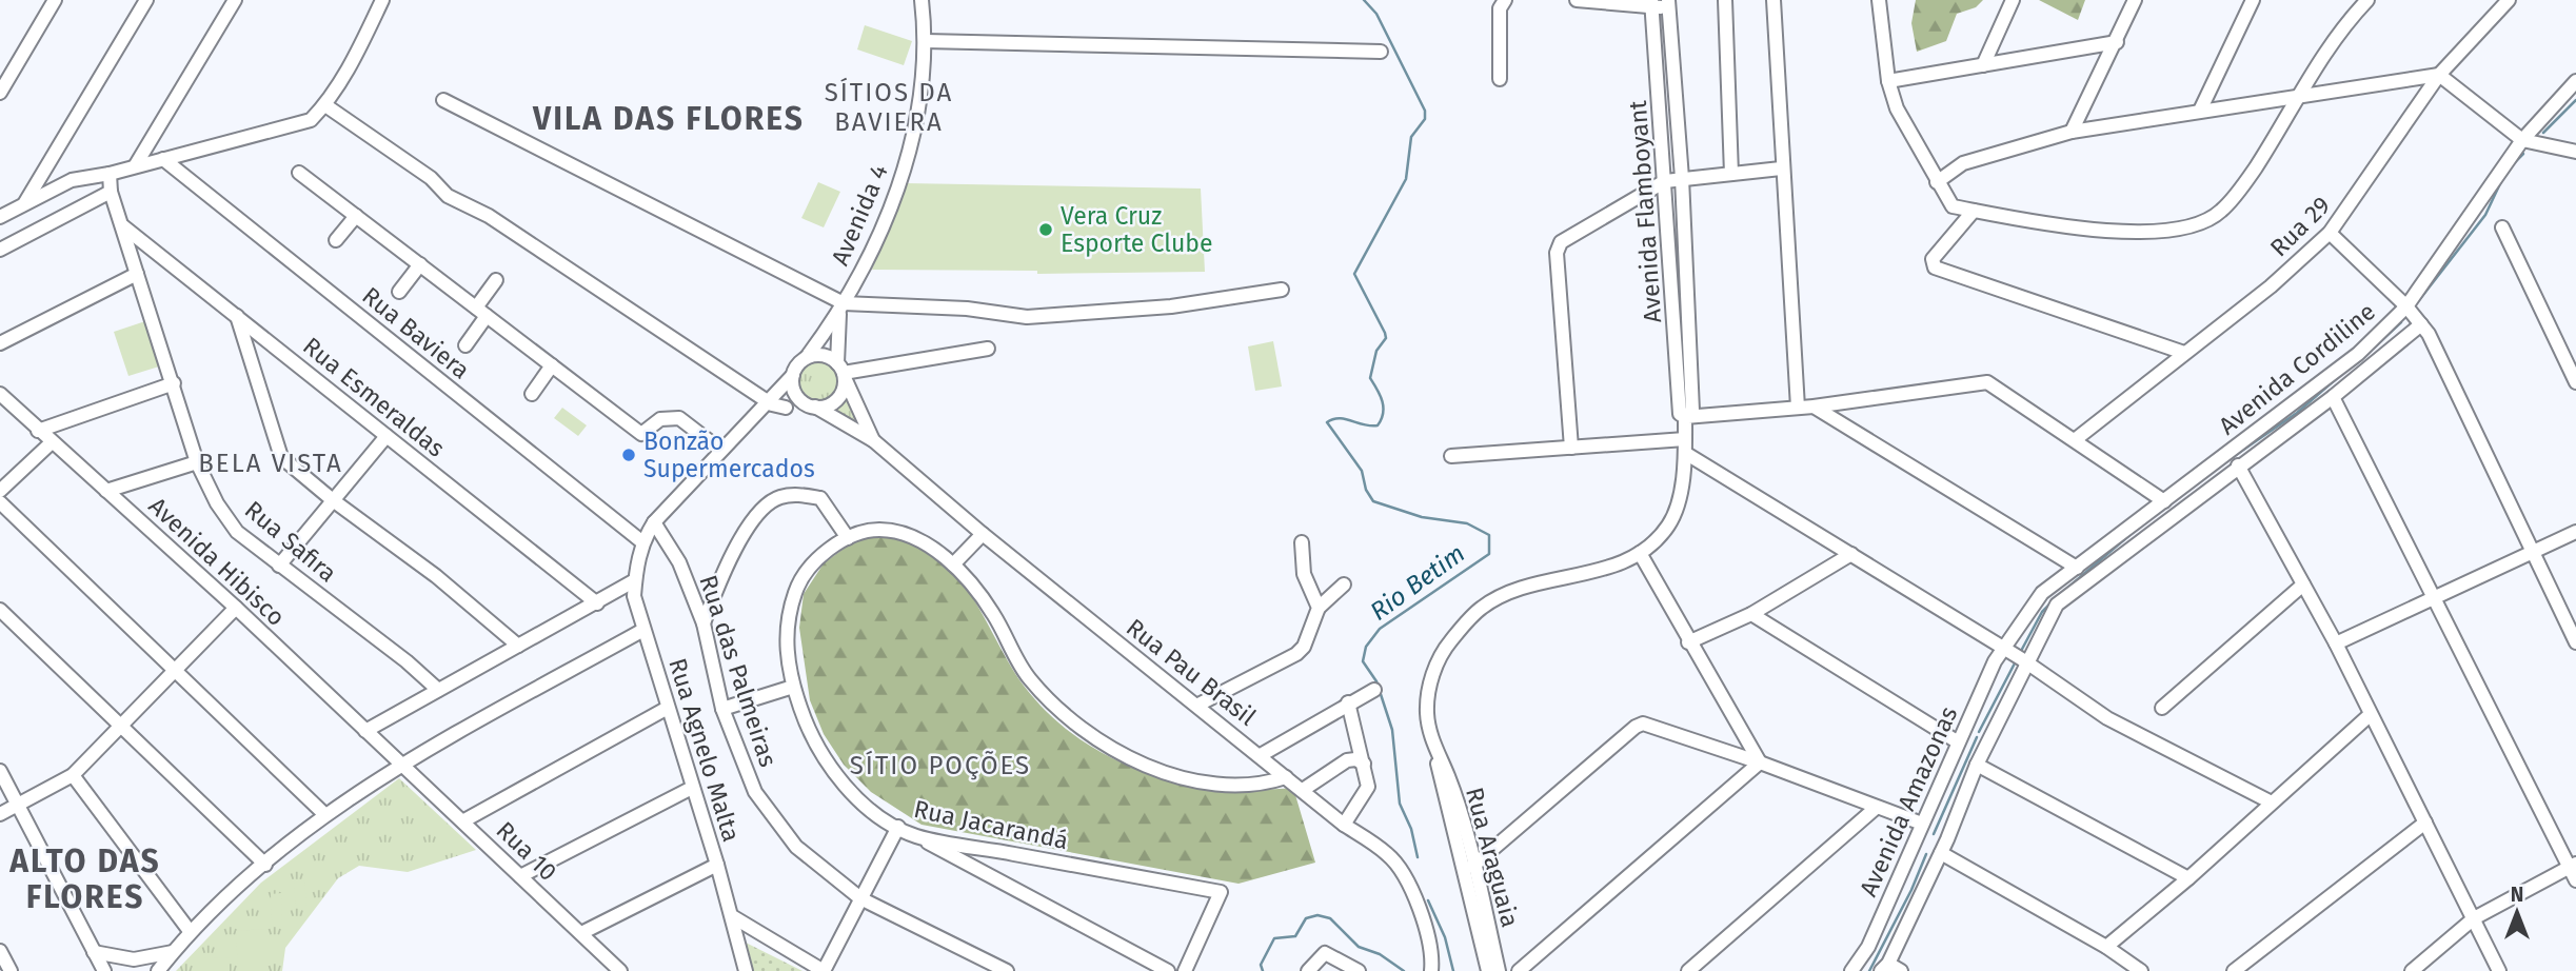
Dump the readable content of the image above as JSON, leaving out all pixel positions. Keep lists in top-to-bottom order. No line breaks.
{"streets":{"street":["Avenida Flamboyant","Avenida 4","Rua 29","Rua Baviera","Avenida Cordiline","Rua Esmeraldas","Rua Safira","Avenida Hibisco","Rua das Palmeiras","Rua Pau Brasil","Rua Agnelo Malta","Avenida Amazonas","Rua Jacarandá","Rua 10","Rua Araguaia"]},"crossings":[["Avenida Flamboyant","Rua Araguaia"],["Avenida 4","Rua Pau Brasil"],["Rua Baviera","Rua Agnelo Malta"],["Avenida Cordiline","Avenida Amazonas"],["Rua Esmeraldas","Rua Safira"],["Avenida Hibisco","Rua 10"],["Rua Pau Brasil","Rua Jacarandá"]],"districts":["SÍTIOS DA BAVIERA","VILA DAS FLORES","BELA VISTA","SÍTIO POÇÕES","ALTO DAS FLORES"],"water":["Rio Betim"],"places":["Vera Cruz Esporte Clube","Bonzão Supermercados"],"north":"top"}
